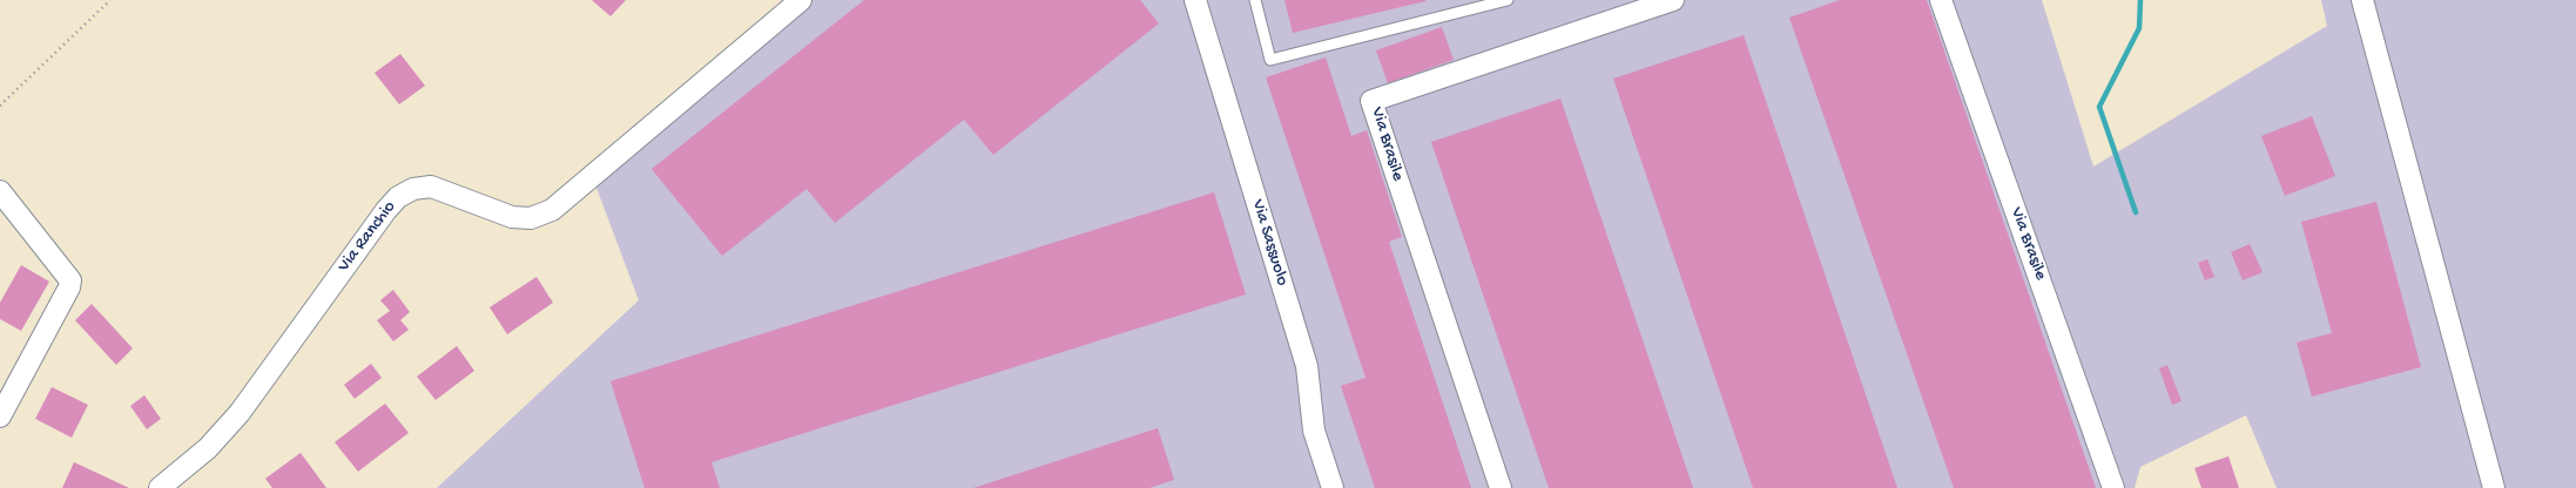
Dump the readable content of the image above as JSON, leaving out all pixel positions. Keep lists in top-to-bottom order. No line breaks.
{"streets":{"street":["Via Brasile","Via Ranchio","Via Sassuolo"]}}
